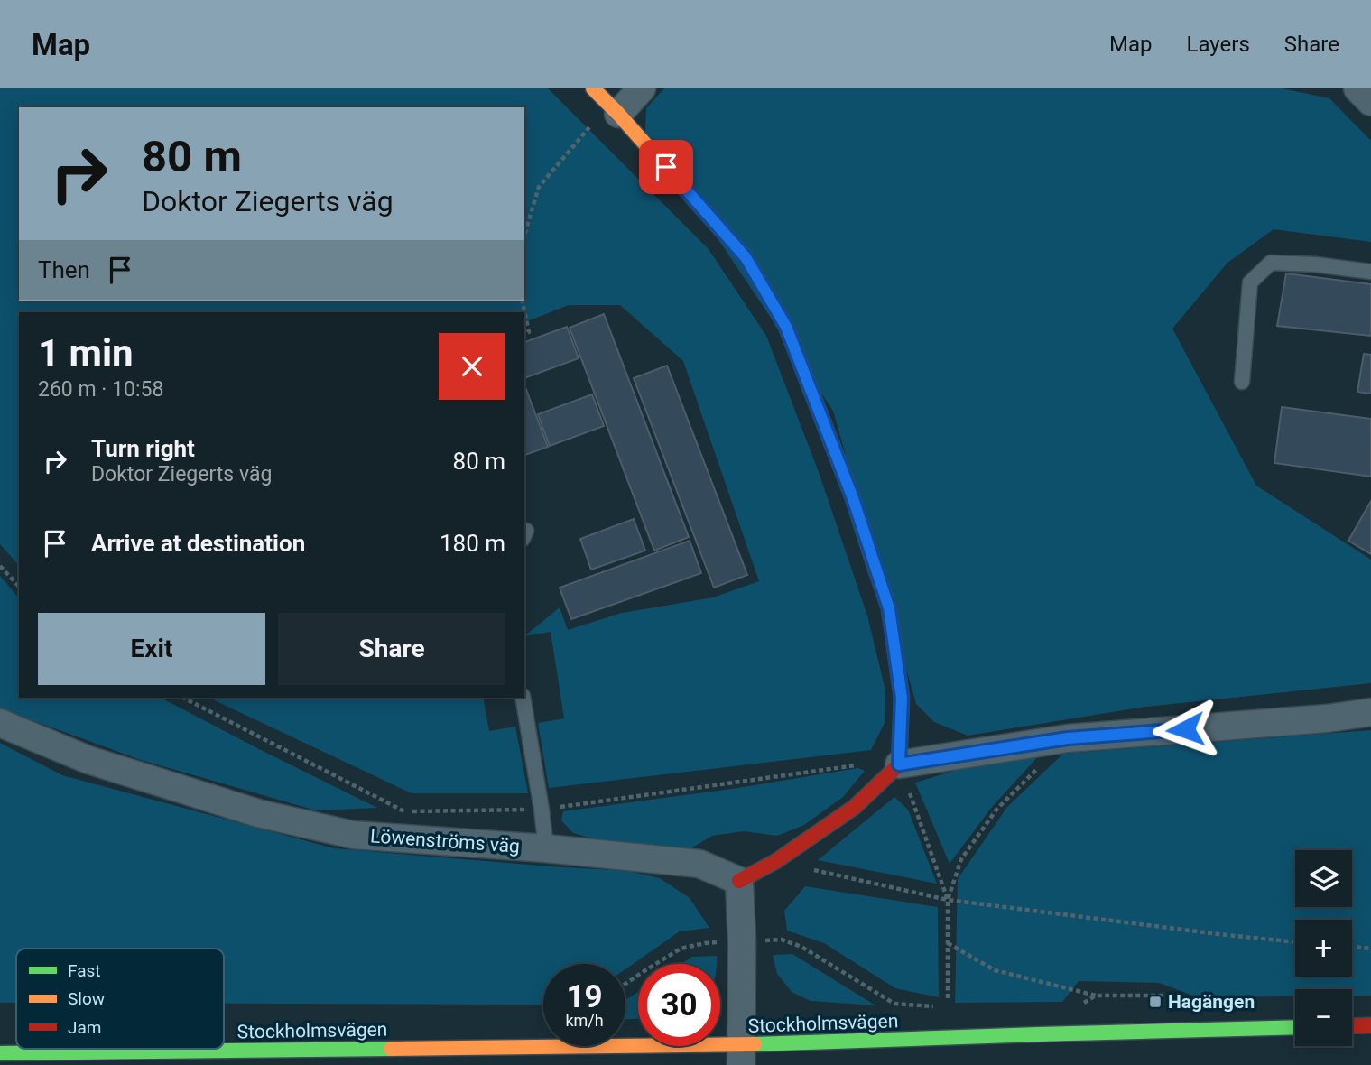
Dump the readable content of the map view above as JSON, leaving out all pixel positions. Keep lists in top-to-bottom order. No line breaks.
{"streets":{"street":["Löwenströms väg","Stockholmsvägen"]},"places":{"transit":["Hagängen"]},"legend":["Fast","Slow","Jam"],"page":{"header":"Map","nav":["Map","Layers","Share"],"turn":["80 m","Doktor Ziegerts väg"],"then":"Then","heading":["1 min","260 m · 10:58"],"list":[{"name":"Turn right","note":"Doktor Ziegerts väg","value":"80 m"},{"name":"Arrive at destination","value":"180 m"}],"buttons":["Exit","Share"],"map_buttons":["+","−"],"speed":"19 km/h","limit":"30"}}
